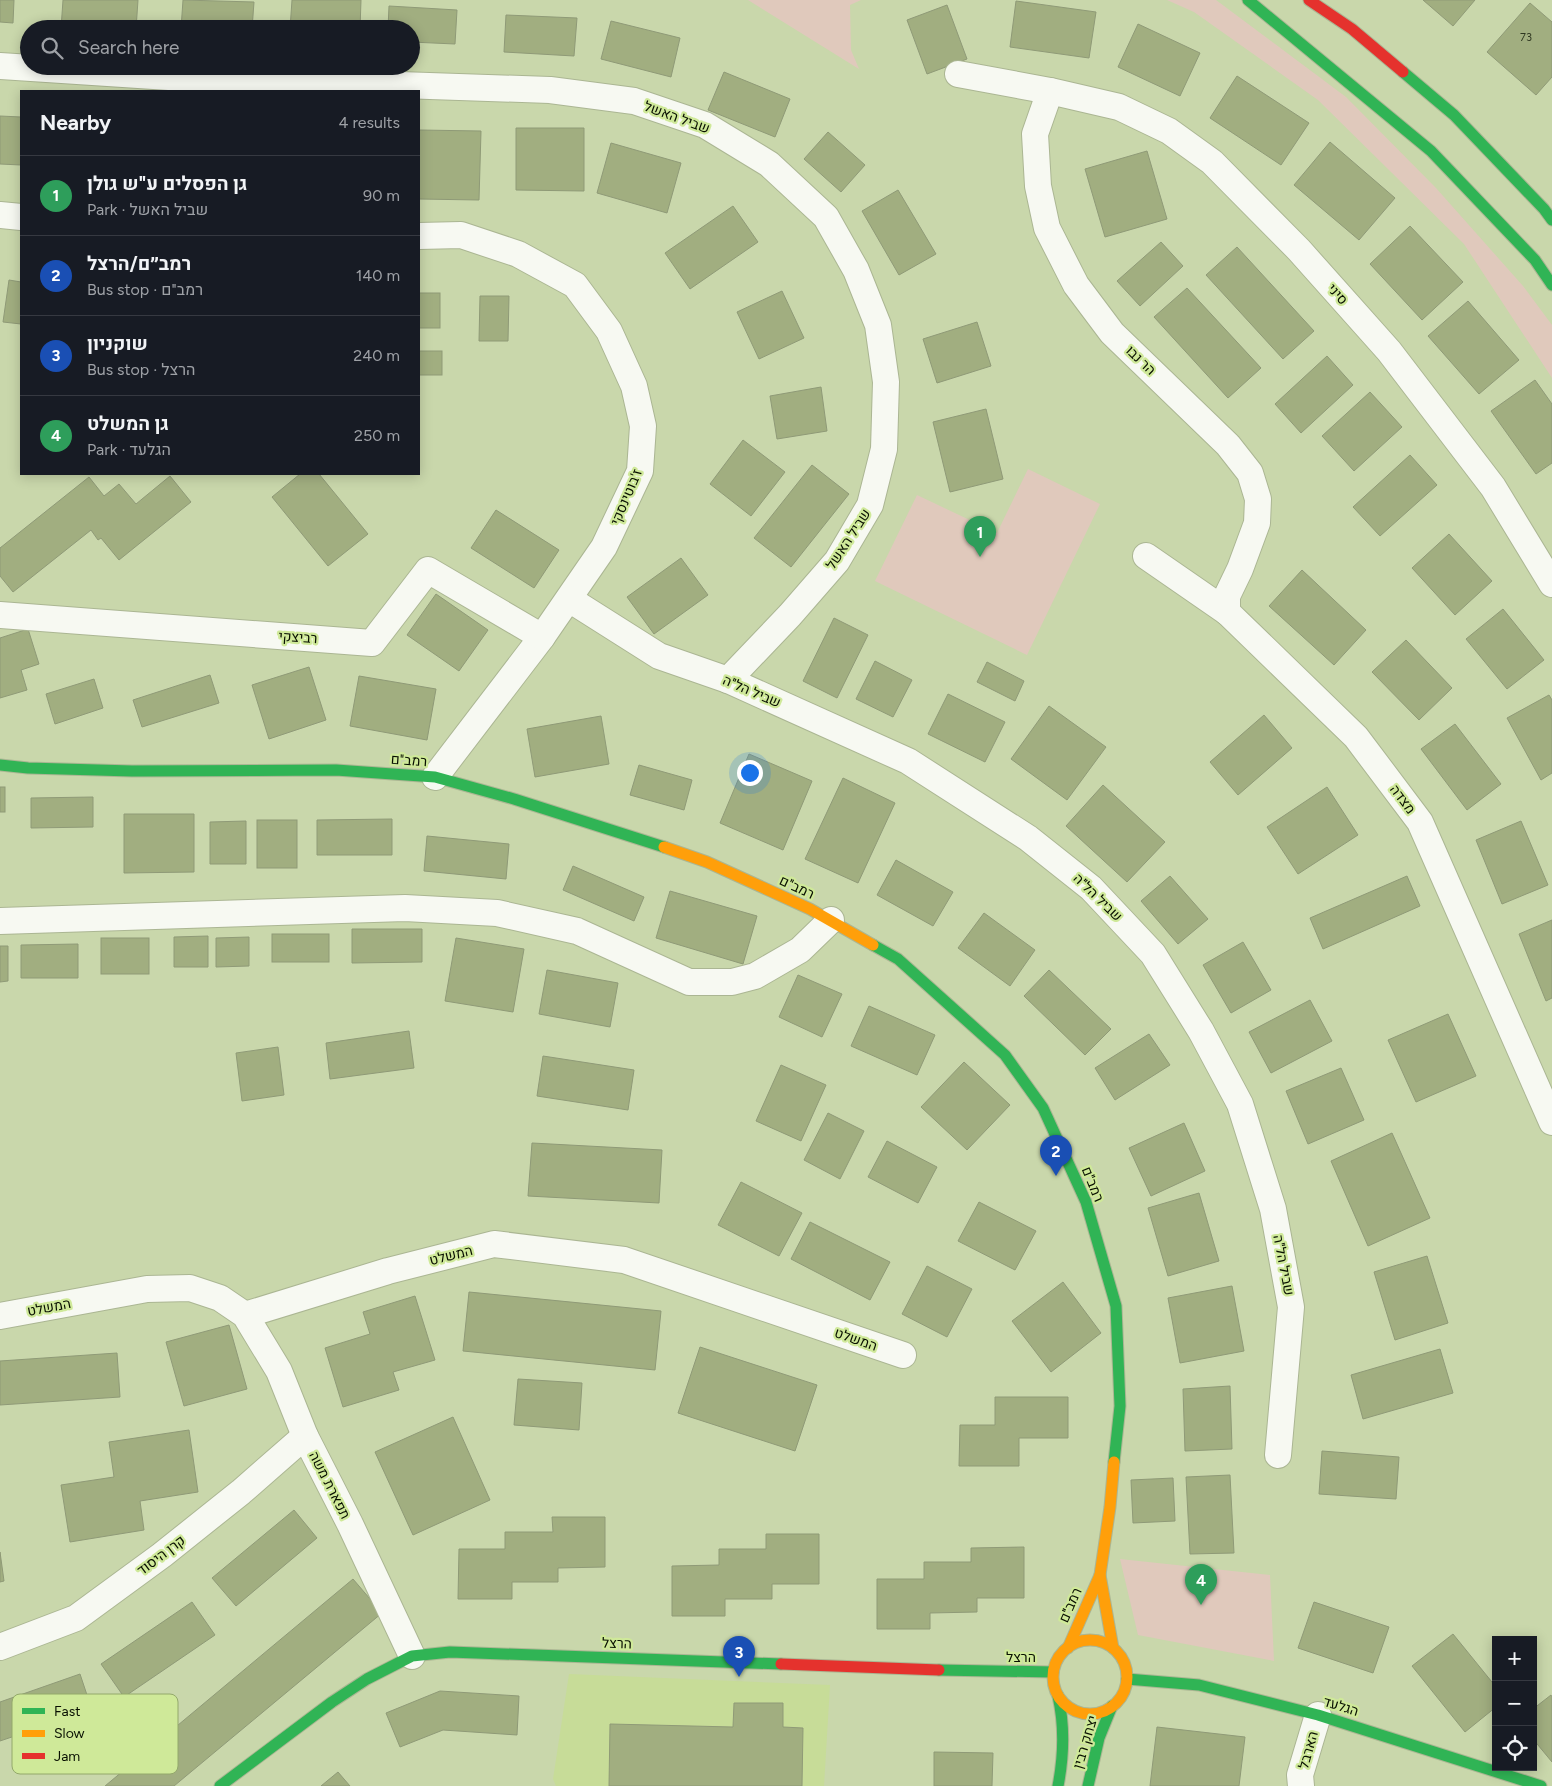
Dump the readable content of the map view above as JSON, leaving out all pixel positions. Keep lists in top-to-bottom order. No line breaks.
{"streets":{"street":["שביל האשל","סיני","הר נבו","ז'בוטינסקי","רביצקי","שביל הל\"ה","רמב\"ם","מצדה","המשלט","תפארת משה","קרן היסוד","הרצל","הגלעד","יצחק רבין","הארבל"]},"crossings":[["שביל האשל","שביל הל\"ה"],["סיני","הר נבו"],["הר נבו","מצדה"],["ז'בוטינסקי","רביצקי"],["ז'בוטינסקי","שביל הל\"ה"],["ז'בוטינסקי","רמב\"ם"],["רמב\"ם","הרצל"],["רמב\"ם","הגלעד"],["רמב\"ם","יצחק רבין"],["המשלט","תפארת משה"],["תפארת משה","קרן היסוד"],["תפארת משה","הרצל"],["הרצל","הגלעד"],["הרצל","יצחק רבין"],["הגלעד","יצחק רבין"],["הגלעד","הארבל"]],"house_numbers":["73"],"legend":["Fast","Slow","Jam"],"page":{"search":"Search here","heading":["Nearby","4 results"],"list":[{"mark":"1","name":"גן הפסלים ע\"ש גולן","note":"Park · שביל האשל","value":"90 m"},{"mark":"2","name":"רמב״ם/הרצל","note":"Bus stop · רמב\"ם","value":"140 m"},{"mark":"3","name":"שוקניון","note":"Bus stop · הרצל","value":"240 m"},{"mark":"4","name":"גן המשלט","note":"Park · הגלעד","value":"250 m"}],"pins":["1","2","4","3"],"map_buttons":["+","−"]}}
